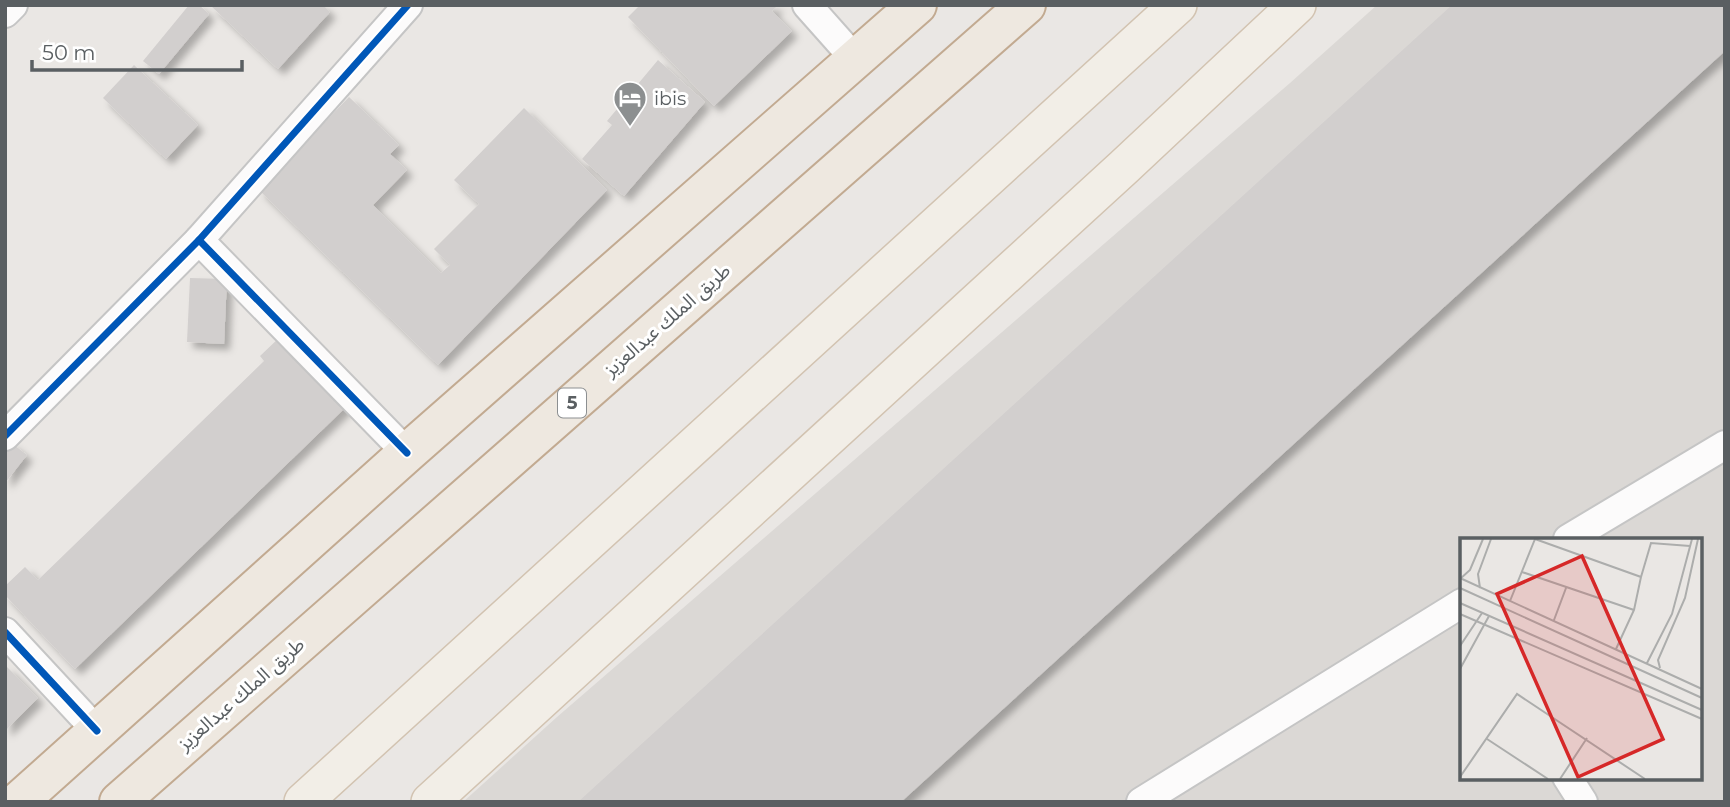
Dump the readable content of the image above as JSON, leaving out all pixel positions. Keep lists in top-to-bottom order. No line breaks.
{"streets":{"highway":["طريق الملك عبدالعزيز","5"]},"places":{"hotel":["ibis"]},"scale_bar":"50 m"}
